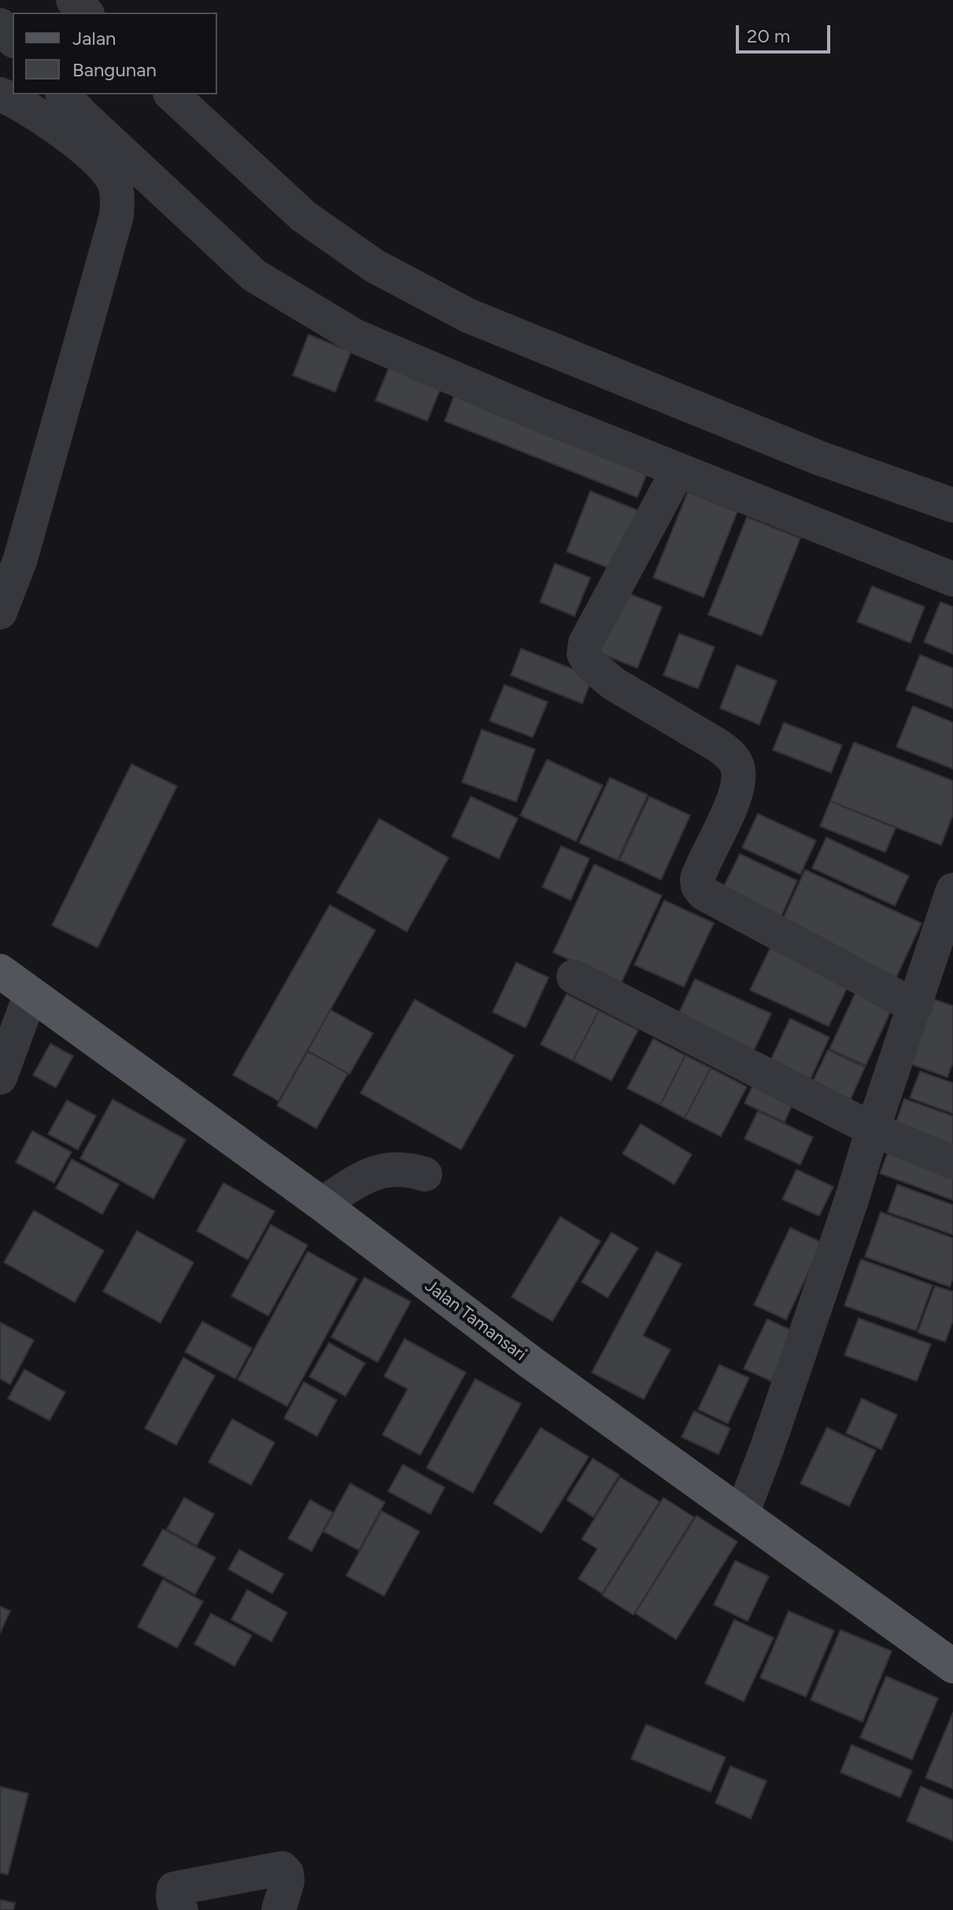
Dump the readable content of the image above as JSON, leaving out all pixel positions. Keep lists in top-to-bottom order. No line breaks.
{"streets":{"main road":["Jalan Tamansari"]},"legend":["Jalan","Bangunan"],"scale_bar":"20 m"}
